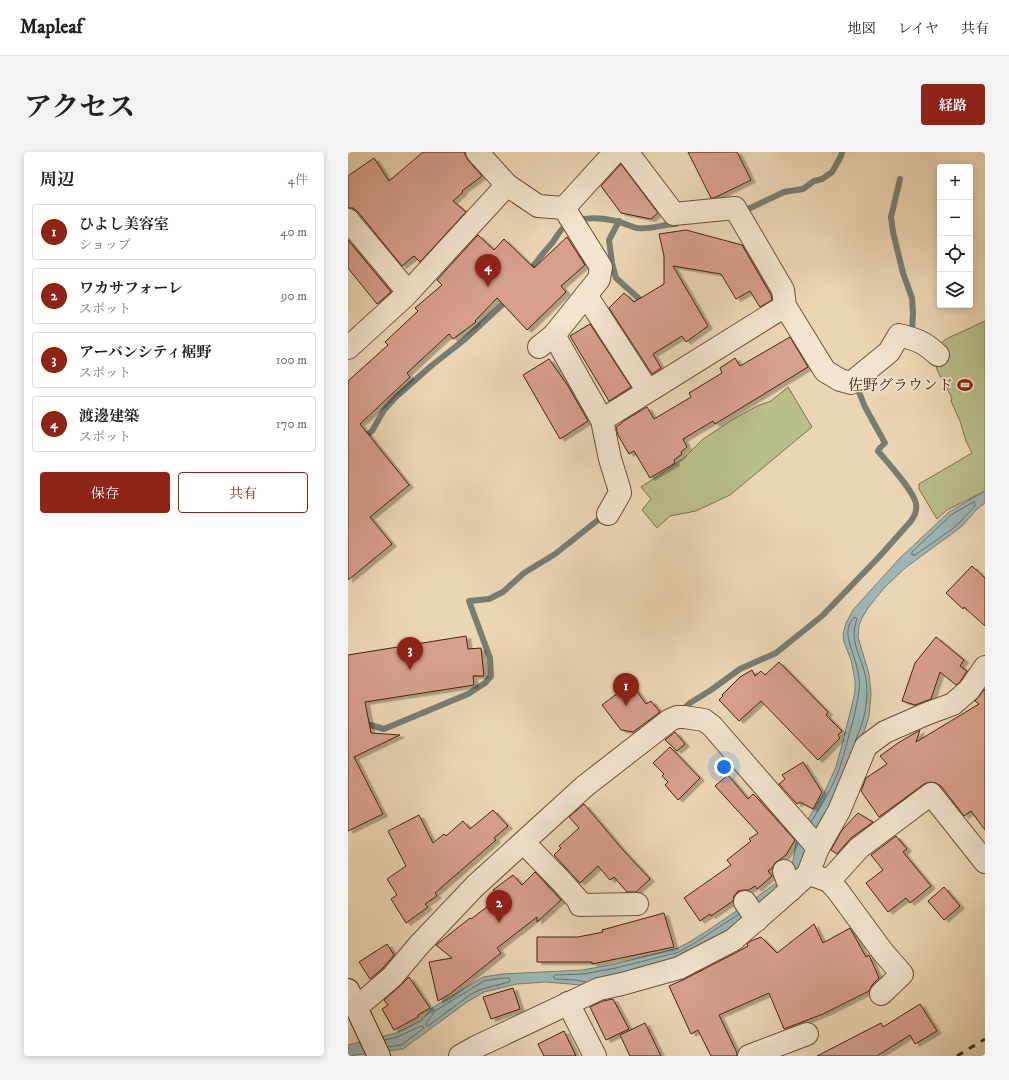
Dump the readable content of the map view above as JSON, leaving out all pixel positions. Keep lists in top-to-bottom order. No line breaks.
{"places":{"sports":["佐野グラウンド"]},"page":{"header":"Mapleaf","nav":["地図","レイヤ","共有"],"title":"アクセス","buttons":["経路",["保存","共有"]],"heading":["周辺","4件"],"map_buttons":["+","−"],"list":[{"mark":"1","name":"ひよし美容室","note":"ショップ","value":"40 m"},{"mark":"2","name":"ワカサフォーレ","note":"スポット","value":"90 m"},{"mark":"3","name":"アーバンシティ裾野","note":"スポット","value":"100 m"},{"mark":"4","name":"渡邊建築","note":"スポット","value":"170 m"}],"pins":["4","3","1","2"]}}
